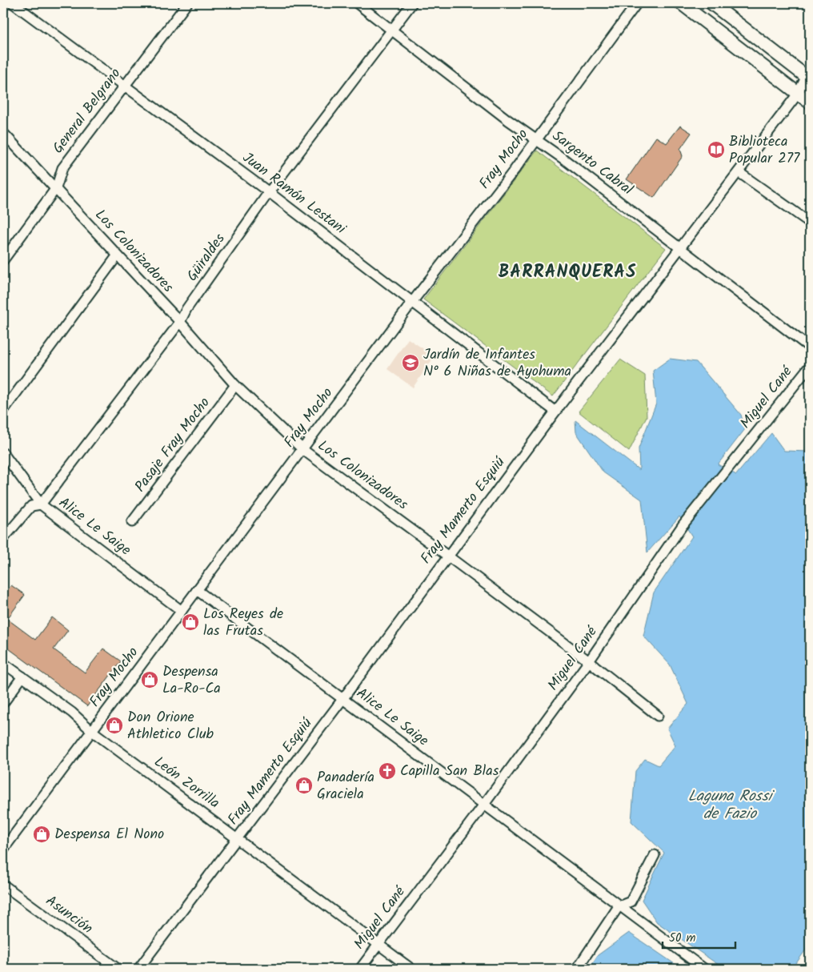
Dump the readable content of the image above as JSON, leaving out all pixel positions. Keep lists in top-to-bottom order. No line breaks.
{"streets":{"street":["General Belgrano","Fray Mocho","Sargento Cabral","Juan Ramón Lestani","Los Colonizadores","Güiraldes","Miguel Cané","Pasaje Fray Mocho","Fray Mamerto Esquiú","Alice Le Saige","León Zorrilla","Asunción"]},"crossings":[["General Belgrano","Juan Ramón Lestani"],["General Belgrano","Los Colonizadores"],["Fray Mocho","Sargento Cabral"],["Fray Mocho","Juan Ramón Lestani"],["Fray Mocho","Los Colonizadores"],["Fray Mocho","Alice Le Saige"],["Fray Mocho","León Zorrilla"],["Sargento Cabral","Güiraldes"],["Sargento Cabral","Fray Mamerto Esquiú"],["Juan Ramón Lestani","Güiraldes"],["Juan Ramón Lestani","Fray Mamerto Esquiú"],["Los Colonizadores","Güiraldes"],["Los Colonizadores","Miguel Cané"],["Los Colonizadores","Pasaje Fray Mocho"],["Los Colonizadores","Fray Mamerto Esquiú"],["Güiraldes","Alice Le Saige"],["Miguel Cané","Alice Le Saige"],["Miguel Cané","León Zorrilla"],["Fray Mamerto Esquiú","Alice Le Saige"],["Fray Mamerto Esquiú","León Zorrilla"]],"districts":["BARRANQUERAS"],"water":["Laguna Rossi de Fazio"],"places":{"library":["Biblioteca Popular 277"],"school or university":["Jardín de Infantes N° 6 Niñas de Ayohuma"],"shop":["Los Reyes de las Frutas","Despensa La-Ro-Ca","Don Orione Athletico Club","Panadería Graciela","Despensa El Nono"],"church":["Capilla San Blas"]},"scale_bar":"50 m"}
